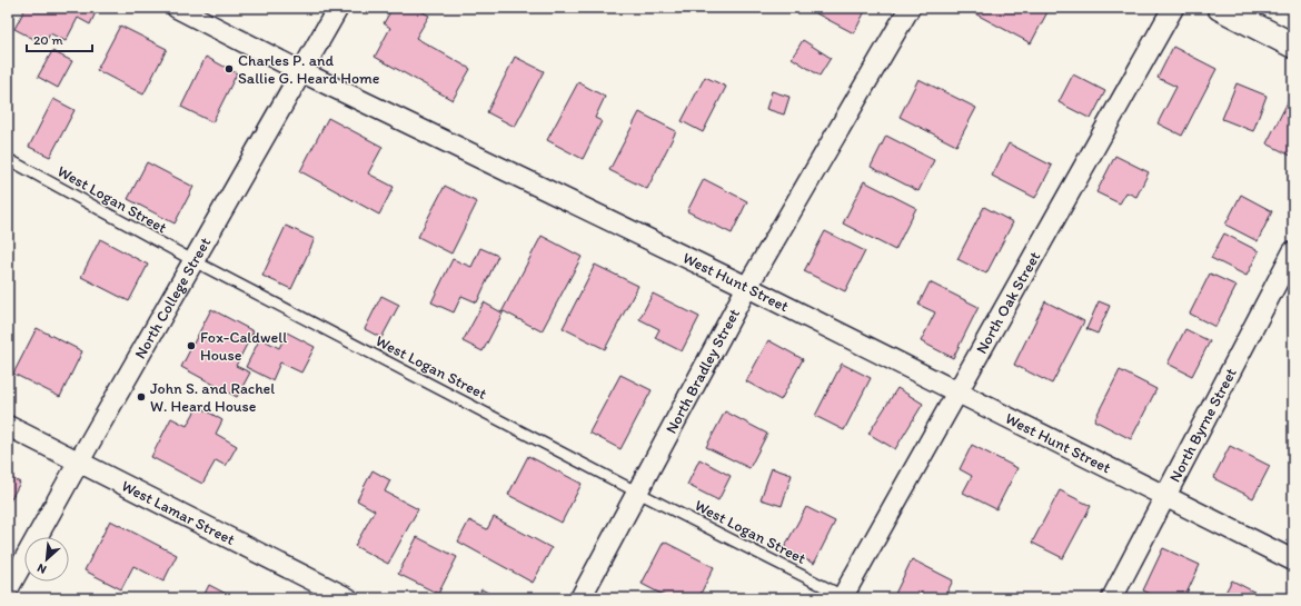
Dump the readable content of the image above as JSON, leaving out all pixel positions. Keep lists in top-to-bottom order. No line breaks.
{"streets":{"street":["West Hunt Street","North College Street","North Oak Street","North Bradley Street","North Byrne Street","West Lamar Street"],"lane":["West Logan Street"]},"crossings":[["West Logan Street","North College Street"],["West Logan Street","North Oak Street"],["West Logan Street","North Bradley Street"],["West Hunt Street","North College Street"],["West Hunt Street","North Oak Street"],["West Hunt Street","North Bradley Street"],["West Hunt Street","North Byrne Street"],["North College Street","West Lamar Street"]],"places":["Charles P. and Sallie G. Heard Home","Fox-Caldwell House","John S. and Rachel W. Heard House"],"scale_bar":"20 m","north":"bottom left"}
